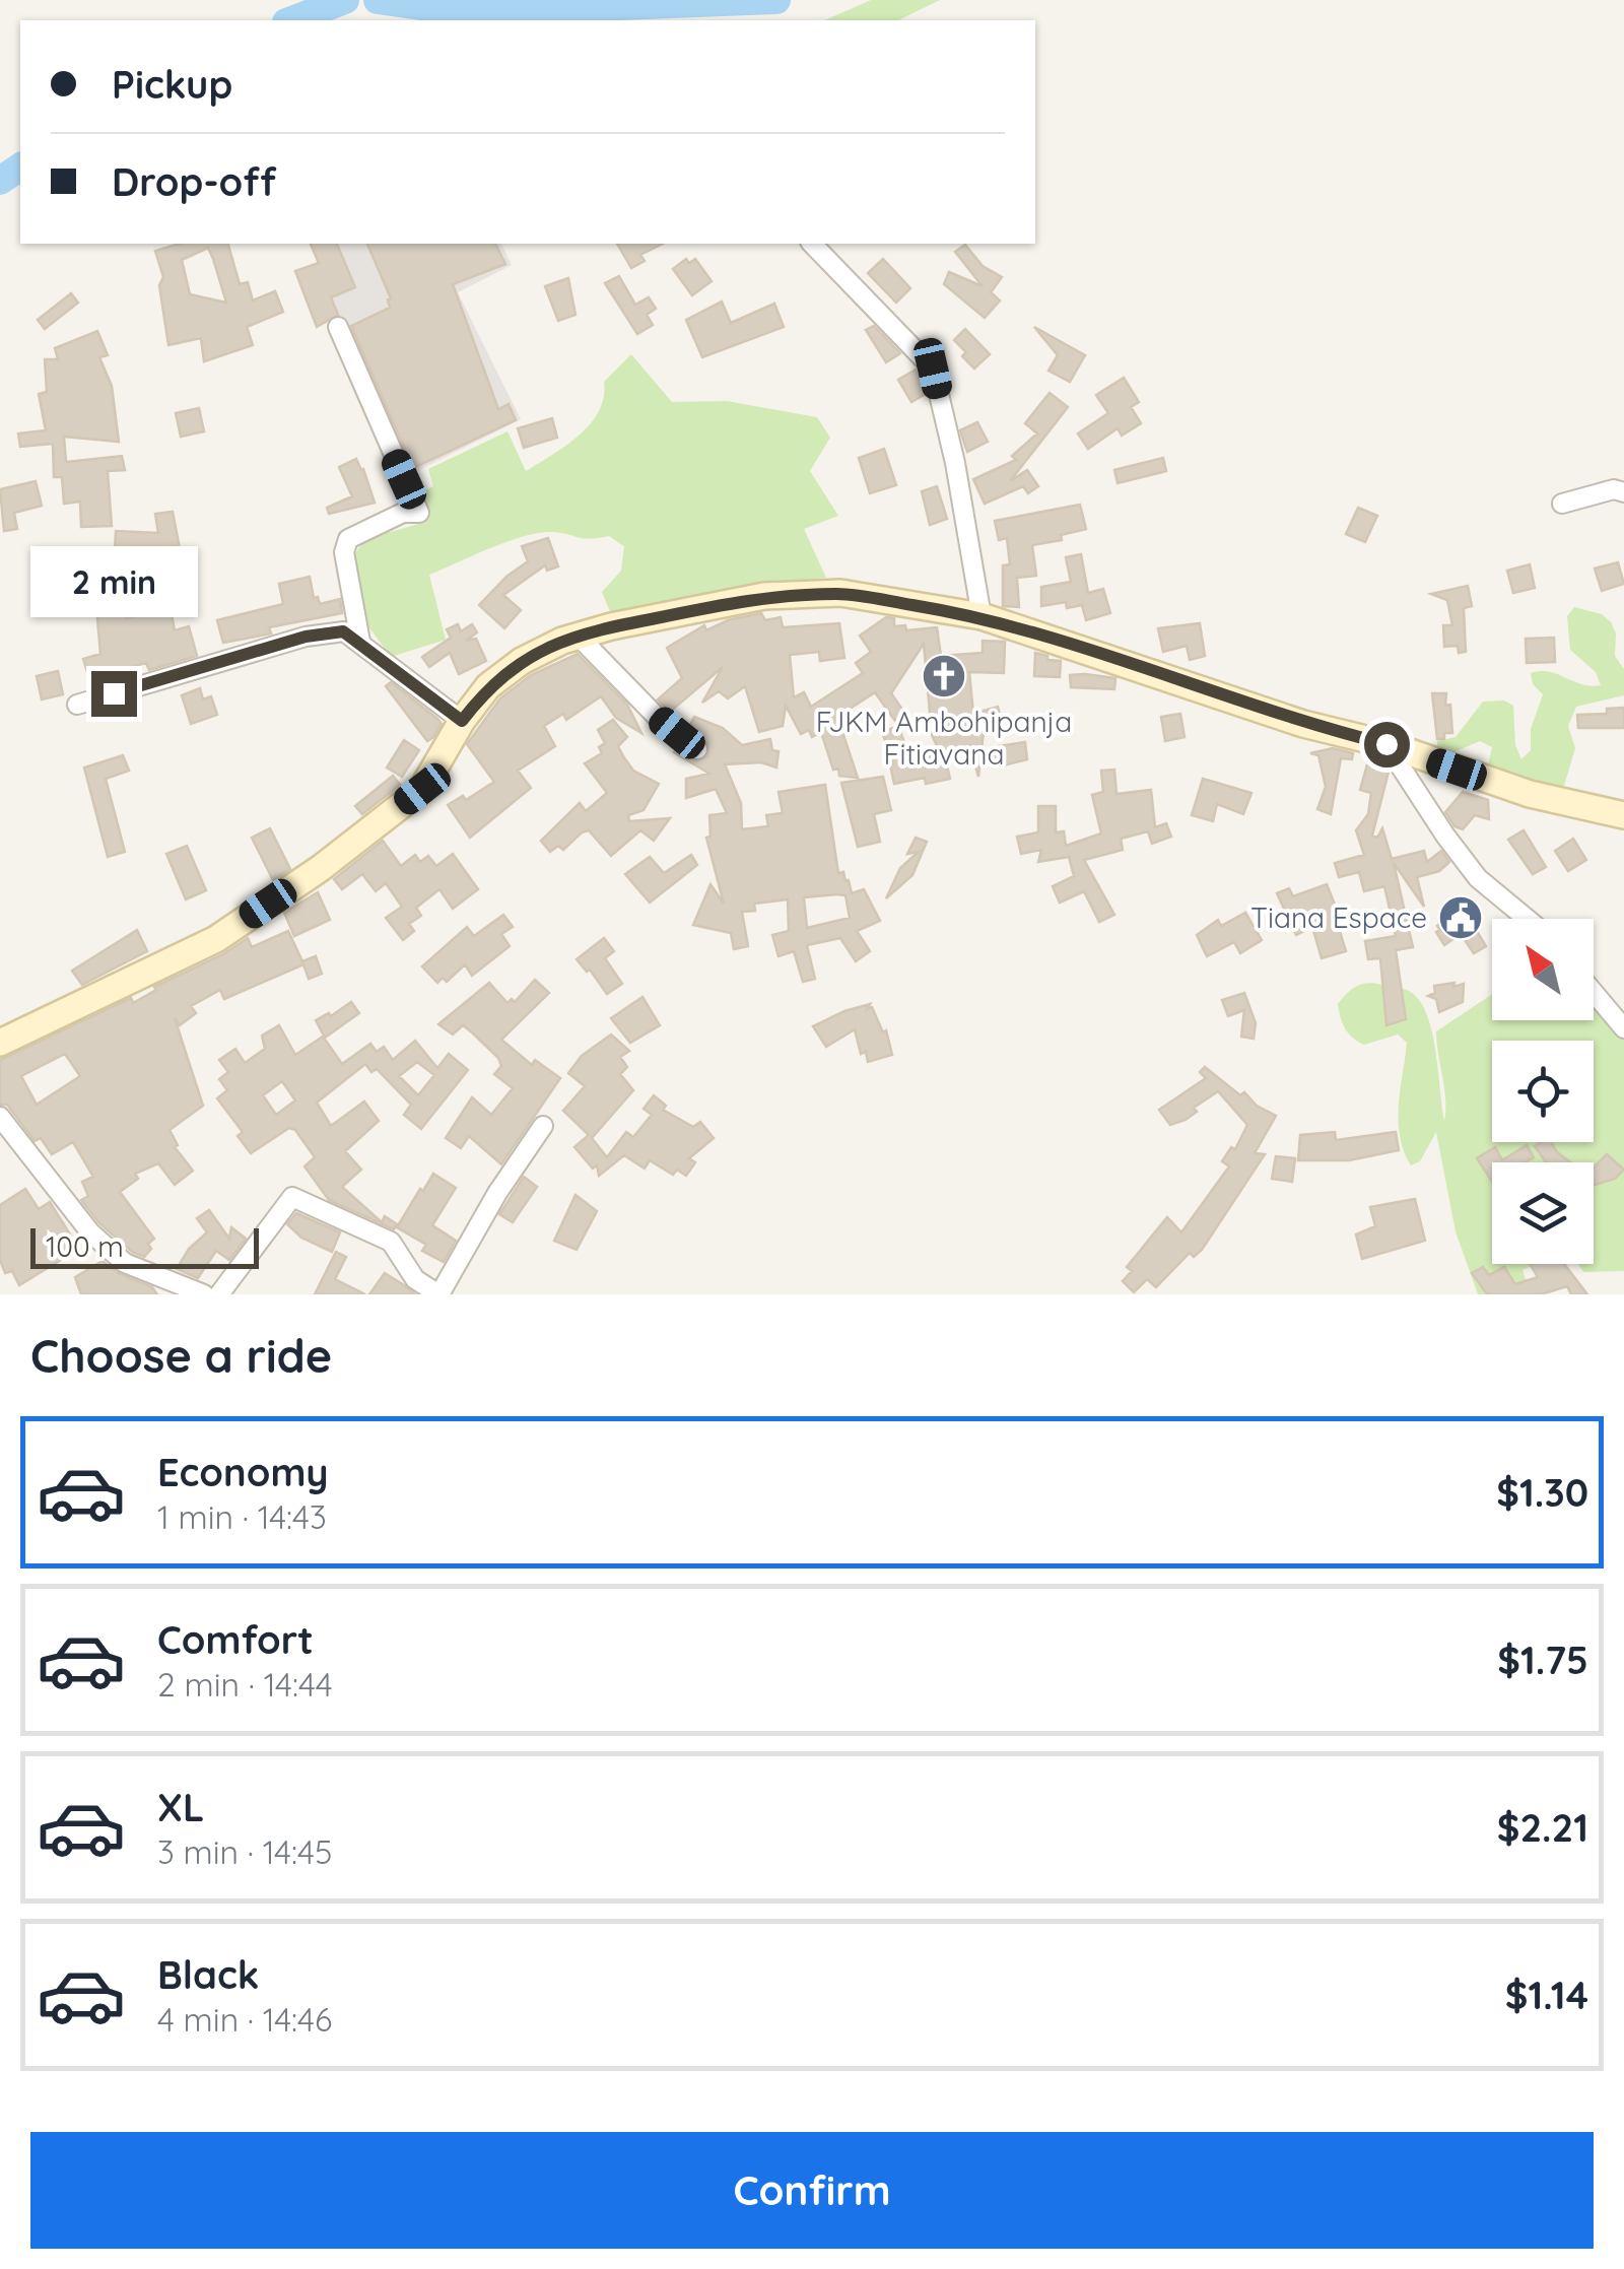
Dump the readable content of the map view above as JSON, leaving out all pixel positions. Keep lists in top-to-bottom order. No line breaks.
{"places":{"church":["FJKM Ambohipanja Fitiavana"],"public building":["Tiana Espace"]},"scale_bar":"100 m","north":"top left","page":{"banner":["Pickup","Drop-off"],"bubble":"2 min","scale":"100 m","heading":"Choose a ride","list":[{"name":"Economy","note":"1 min · 14:43","value":"$1.30"},{"name":"Comfort","note":"2 min · 14:44","value":"$1.75"},{"name":"XL","note":"3 min · 14:45","value":"$2.21"},{"name":"Black","note":"4 min · 14:46","value":"$1.14"}],"buttons":"Confirm"}}
